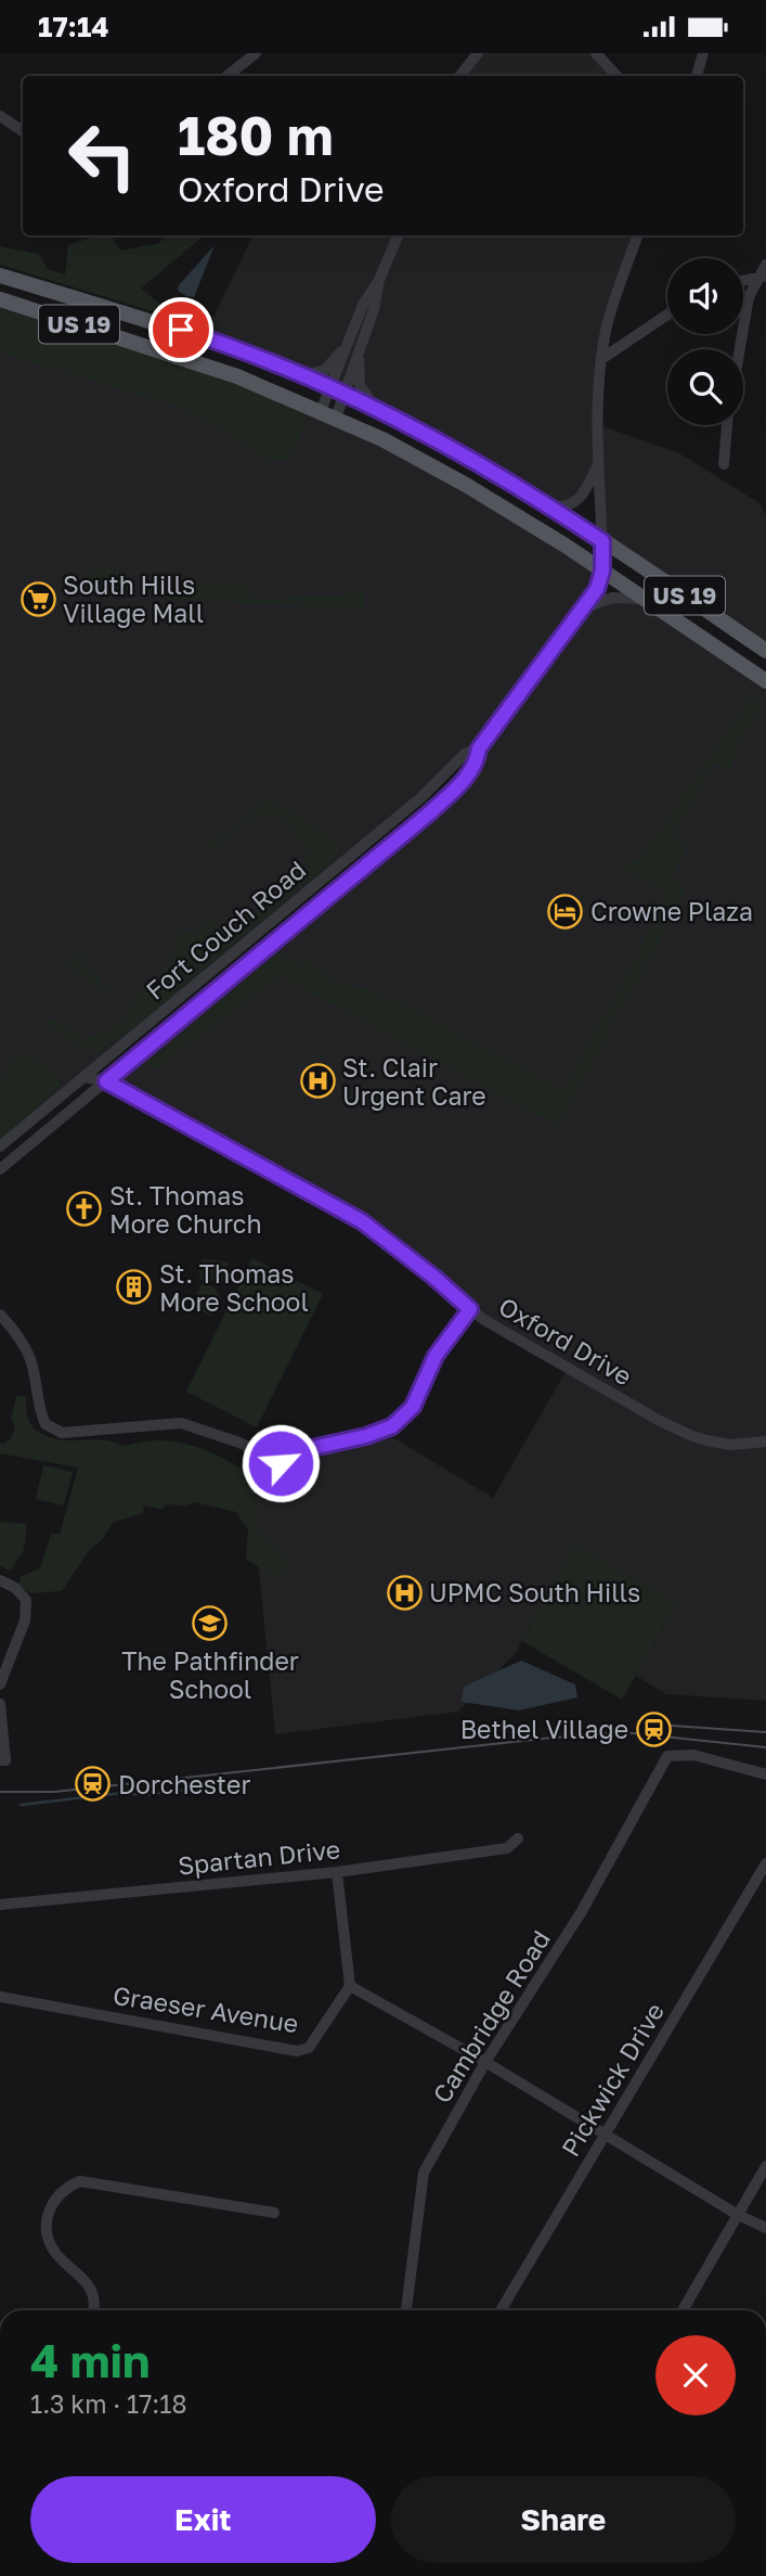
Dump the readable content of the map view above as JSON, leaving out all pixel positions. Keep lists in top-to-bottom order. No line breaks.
{"streets":{"main road":["US 19"],"street":["Fort Couch Road","Oxford Drive","Spartan Drive","Graeser Avenue","Cambridge Road","Pickwick Drive"]},"crossings":[["US 19","Fort Couch Road"],["Fort Couch Road","Oxford Drive"]],"places":{"supermarket":["South Hills Village Mall"],"hotel":["Crowne Plaza"],"hospital":["St. Clair Urgent Care","UPMC South Hills"],"church":["St. Thomas More Church"],"building":["St. Thomas More School"],"school or university":["The Pathfinder School"],"station":["Bethel Village","Dorchester"]},"page":{"status":"17:14","turn":["180 m","Oxford Drive"],"heading":["4 min","1.3 km · 17:18"],"buttons":["Exit","Share"]}}
